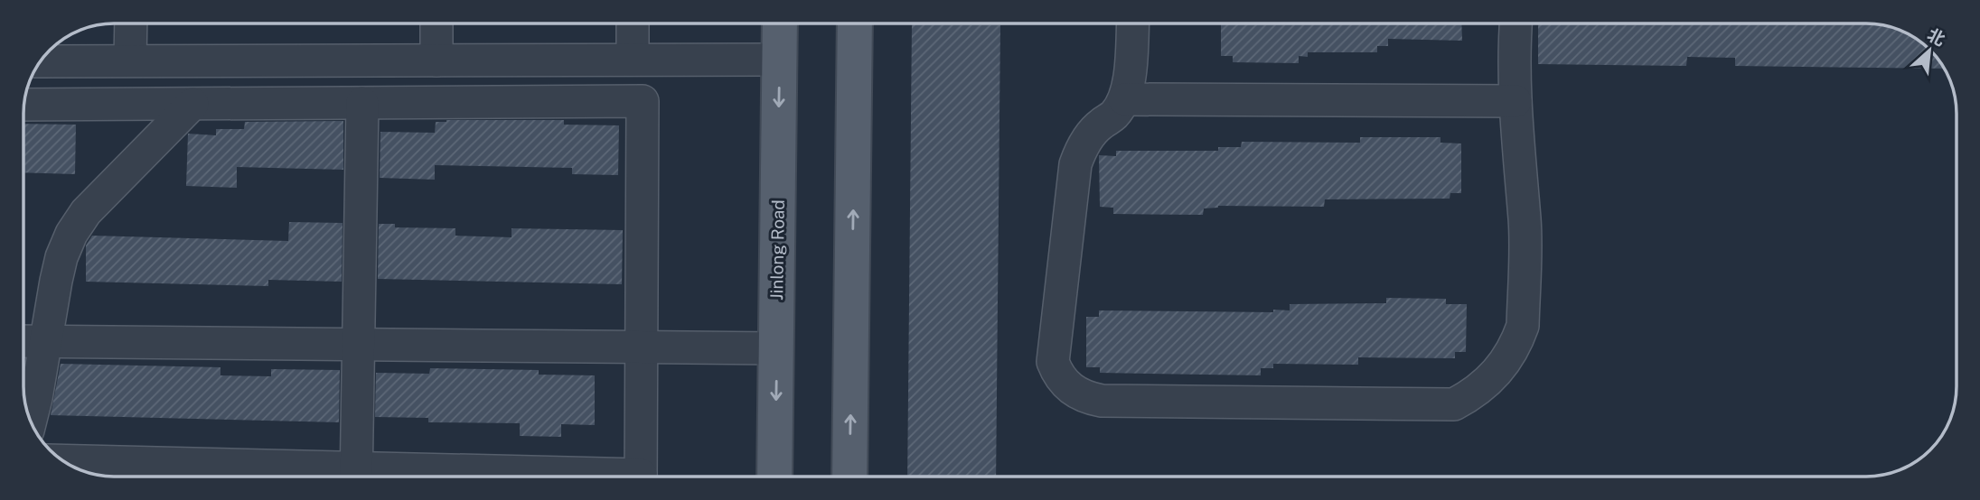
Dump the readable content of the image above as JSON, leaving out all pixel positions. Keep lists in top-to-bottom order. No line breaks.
{"streets":{"main road":["Jinlong Road"]},"north":"top right"}
